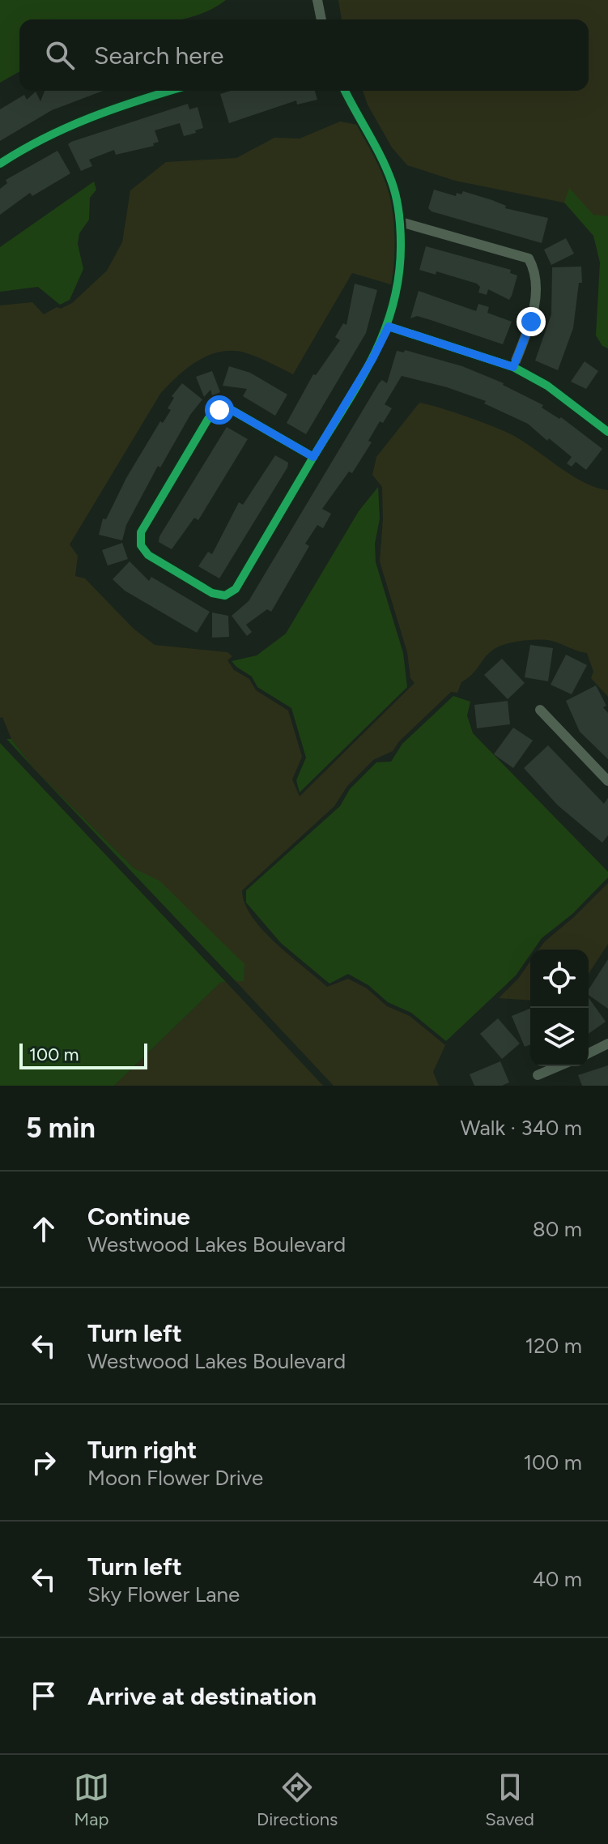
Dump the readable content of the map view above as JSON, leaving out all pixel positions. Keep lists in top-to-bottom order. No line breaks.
{"scale_bar":"100 m","page":{"search":"Search here","scale":"100 m","heading":["5 min","Walk · 340 m"],"list":[["Continue","Westwood Lakes Boulevard","80 m"],["Turn left","Westwood Lakes Boulevard","120 m"],["Turn right","Moon Flower Drive","100 m"],["Turn left","Sky Flower Lane","40 m"],"Arrive at destination"],"nav":["Map","Directions","Saved"]}}
